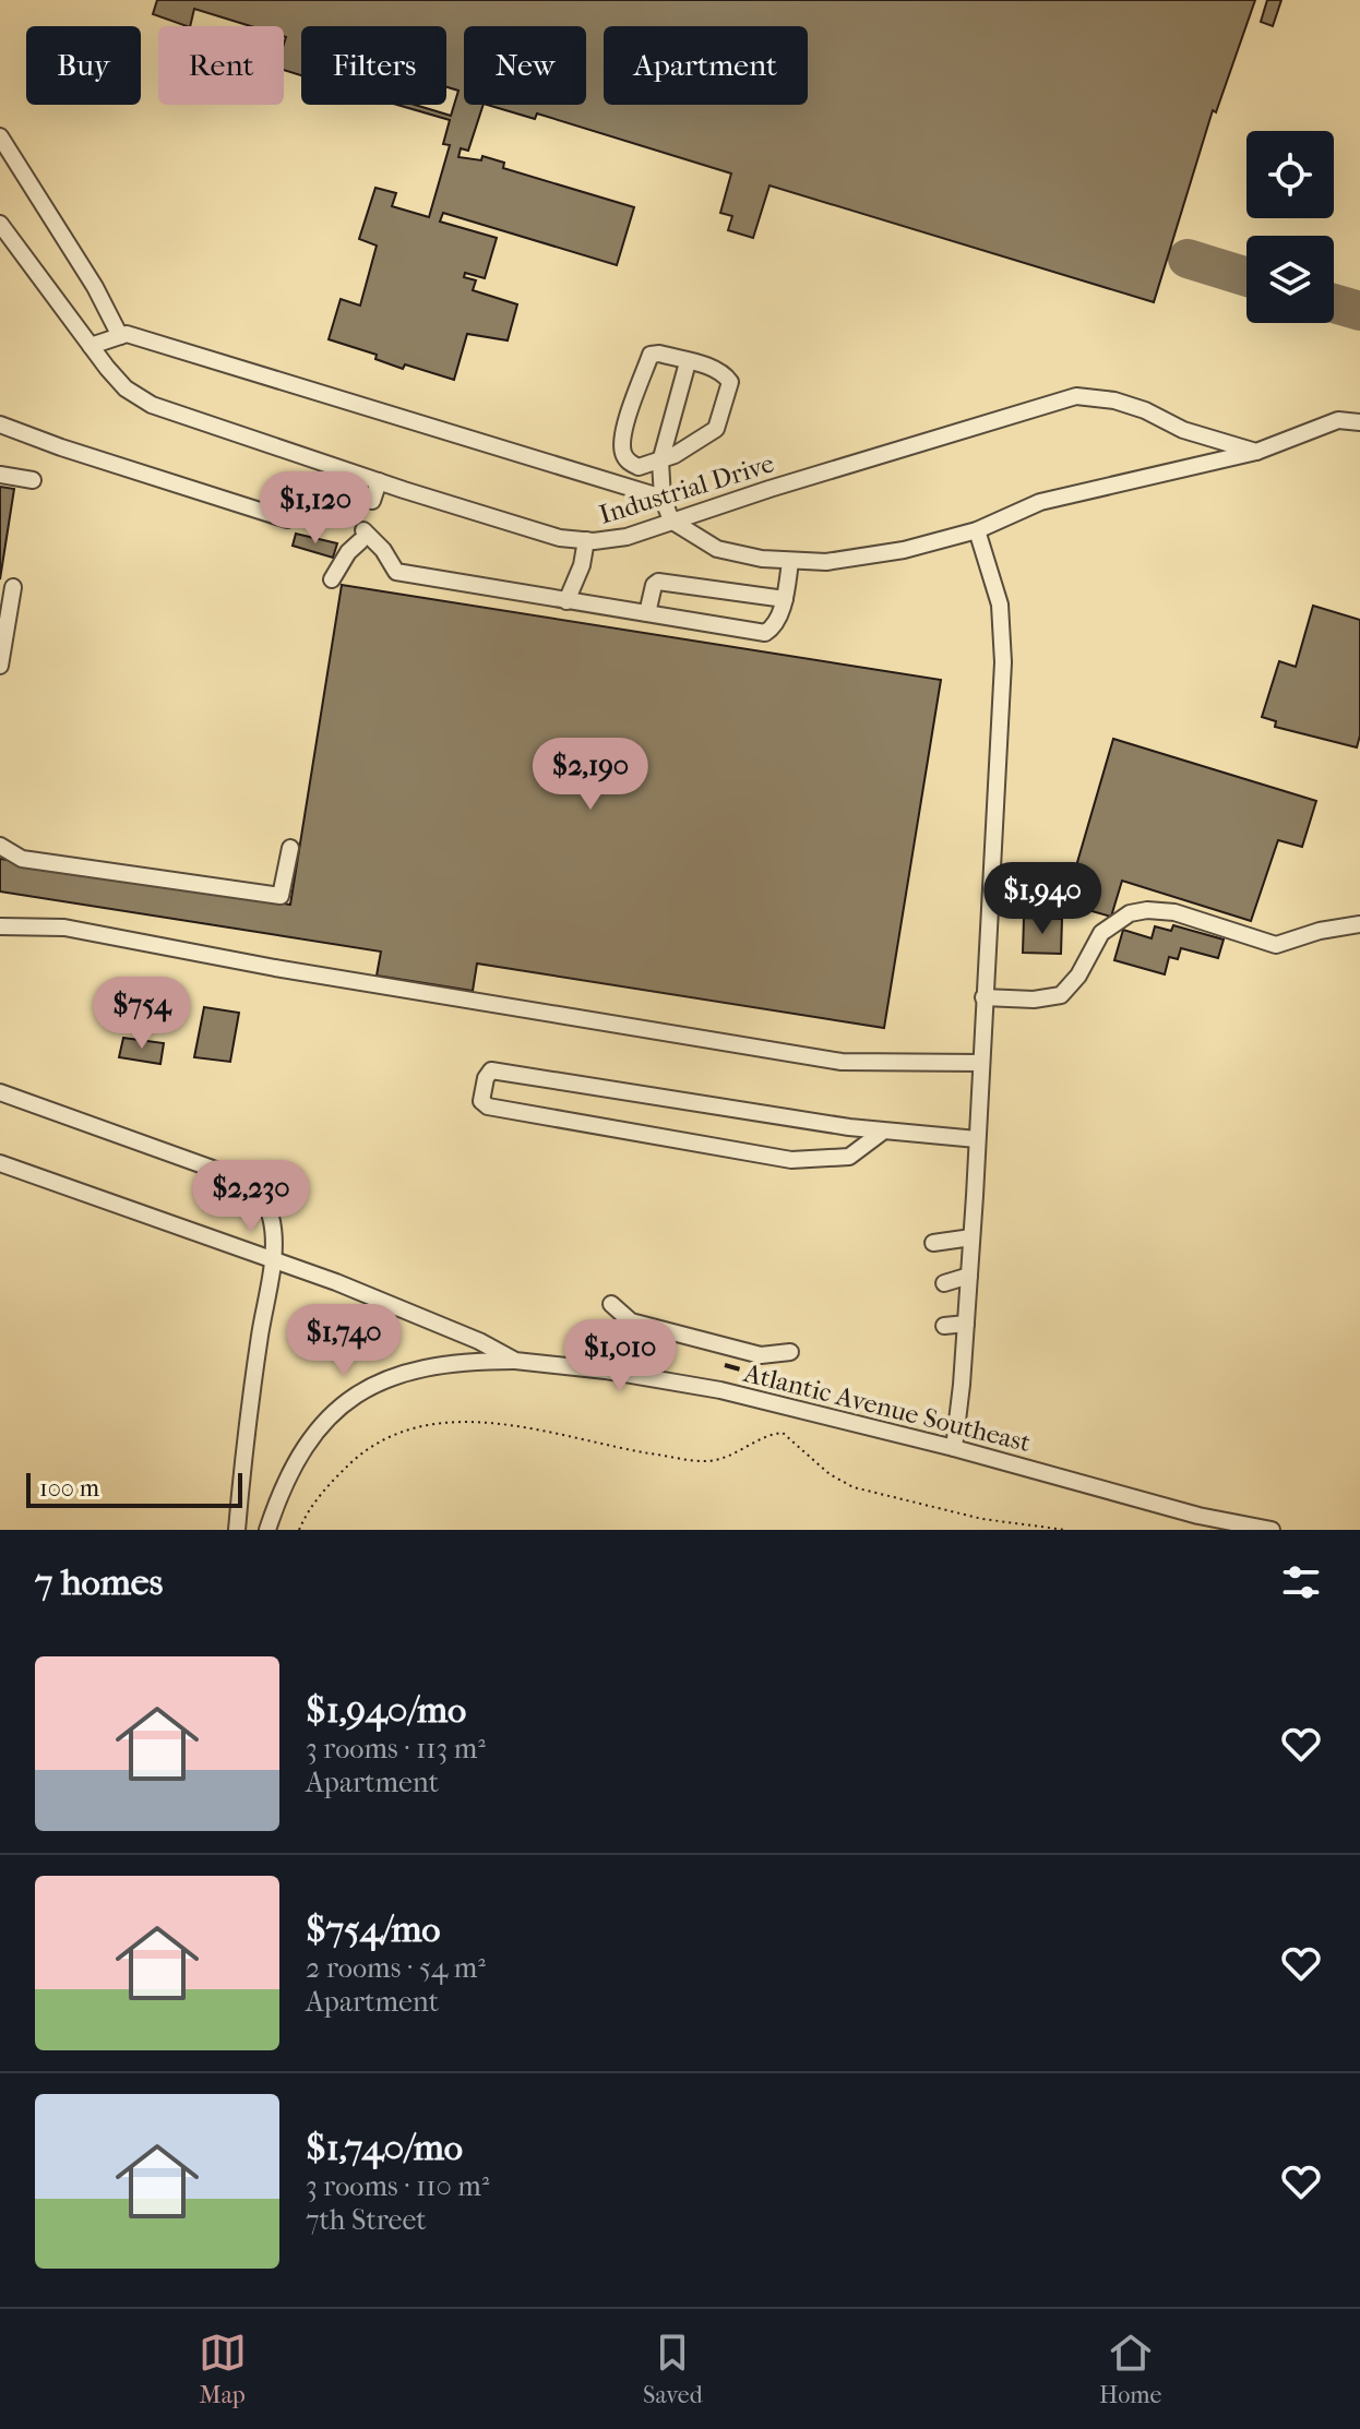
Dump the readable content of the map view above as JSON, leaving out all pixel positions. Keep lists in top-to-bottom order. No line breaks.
{"streets":{"street":["Industrial Drive","Atlantic Avenue Southeast"]},"scale_bar":"100 m","page":{"chip":["Buy","Rent","Filters","New","Apartment"],"price":["$1,120","$2,190","$1,940","$754","$2,230","$1,740","$1,010"],"scale":"100 m","heading":"7 homes","list":[{"name":"$1,940/mo","note":"3 rooms · 113 m² · Apartment"},{"name":"$754/mo","note":"2 rooms · 54 m² · Apartment"},{"name":"$1,740/mo","note":"3 rooms · 110 m² · 7th Street"}],"tabs":["Map","Saved","Home"]}}
